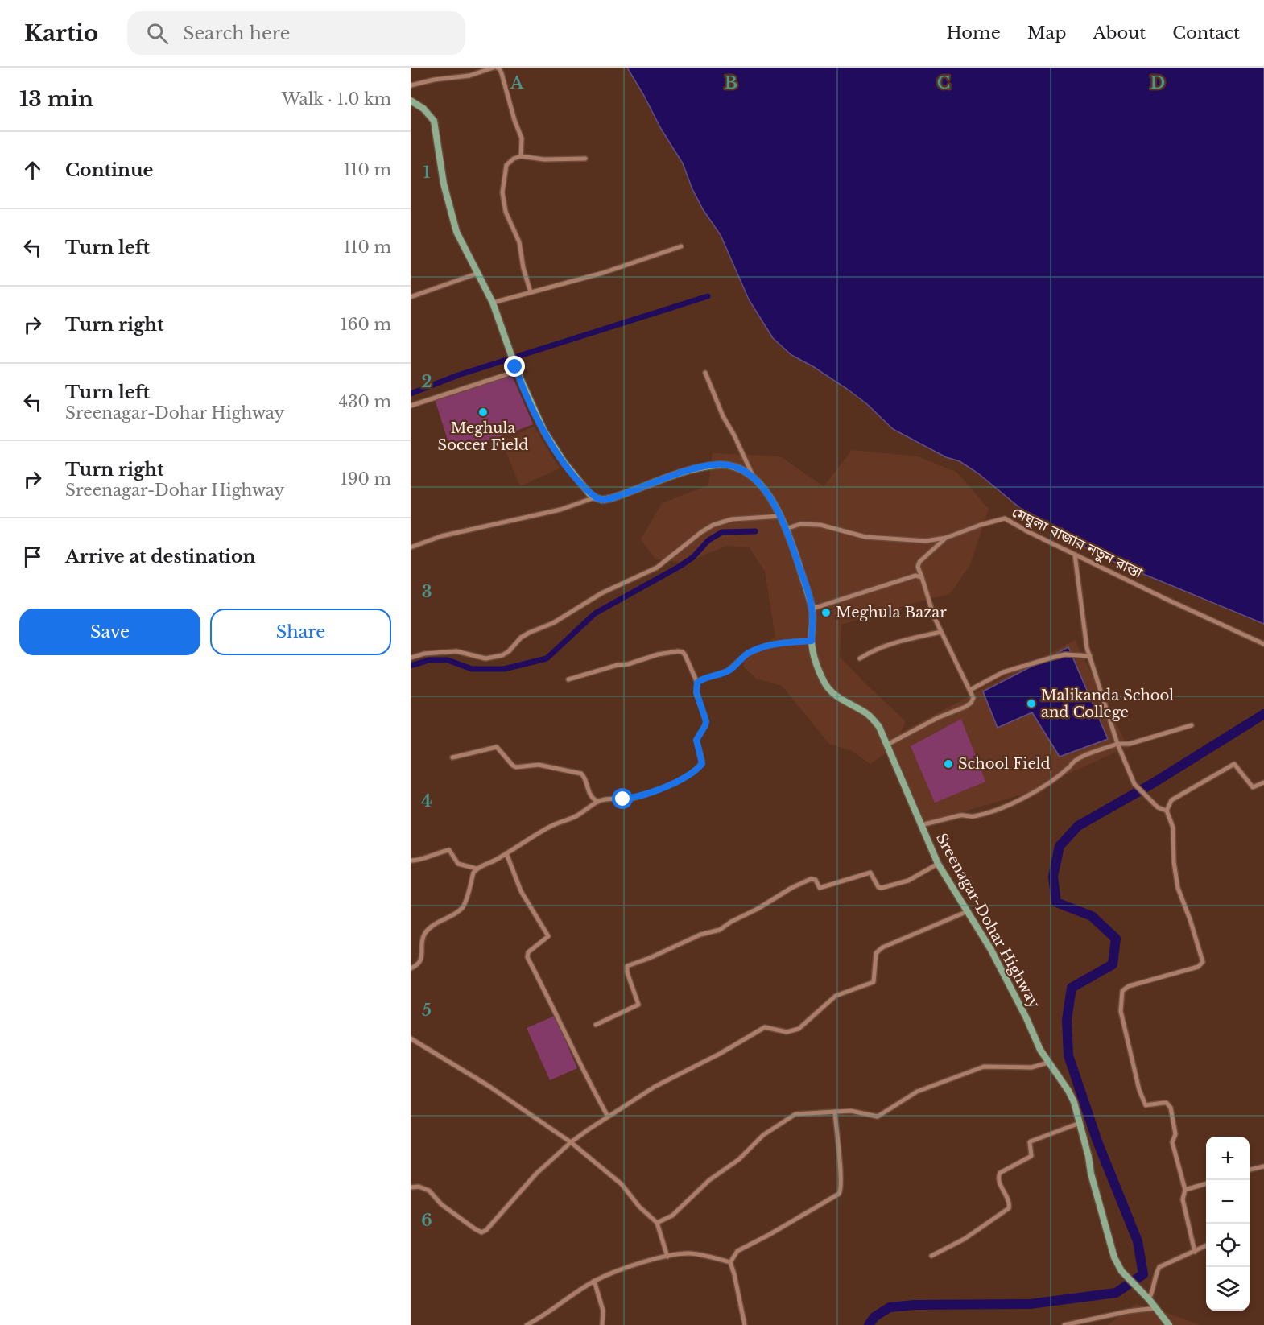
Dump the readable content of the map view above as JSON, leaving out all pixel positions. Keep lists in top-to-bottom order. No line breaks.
{"streets":{"main road":["Sreenagar-Dohar Highway"],"street":["মেঘুলা বাজার নতুন রাস্তা"]},"crossings":[["মেঘুলা বাজার নতুন রাস্তা","Sreenagar-Dohar Highway"]],"places":["Meghula Soccer Field","Meghula Bazar","Malikanda School and College","School Field"],"page":{"header":"Kartio","search":"Search here","nav":["Home","Map","About","Contact"],"heading":["13 min","Walk · 1.0 km"],"list":[["Continue","110 m"],["Turn left","110 m"],["Turn right","160 m"],["Turn left","Sreenagar-Dohar Highway","430 m"],["Turn right","Sreenagar-Dohar Highway","190 m"],"Arrive at destination"],"buttons":["Save","Share"],"map_buttons":["+","−"]},"grid":{"columns":["A","B","C","D"],"rows":["1","2","3","4","5","6"]}}
